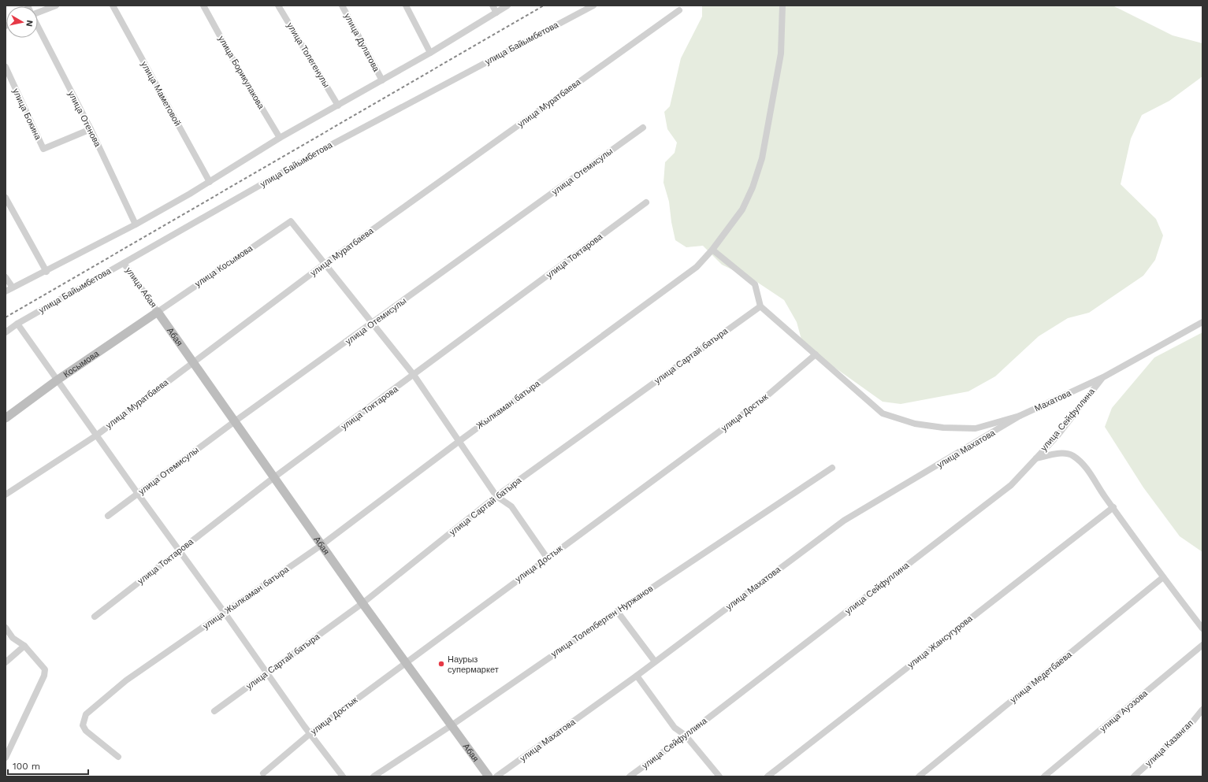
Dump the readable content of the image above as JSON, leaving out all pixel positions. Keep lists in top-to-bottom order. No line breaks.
{"streets":{"street":["улица Дулатова","улица Байымбетова","улица Толегенулы","улица Борикулакова","улица Маметовой","улица Муратбаева","улица Бокина","улица Отенова","улица Отемисулы","улица Токтарова","улица Косымова","улица Абая","Абая","улица Сартай батыра","Косымова","Махатова","Жылкаман батыра","улица Достык","улица Сейфуллина","улица Махатова","улица Жылкаман батыра","улица Толепберген Нуржанов","улица Жансугурова","улица Медетбаева","улица Ауэзова","улица Казангап"]},"crossings":[["улица Байымбетова","улица Абая"],["улица Муратбаева","улица Косымова"],["улица Муратбаева","Абая"],["улица Бокина","улица Отенова"],["улица Отемисулы","Абая"],["улица Токтарова","Абая"],["улица Косымова","улица Абая"],["улица Косымова","Абая"],["улица Косымова","Косымова"],["улица Абая","Абая"],["улица Абая","Косымова"],["Абая","улица Сартай батыра"],["Абая","Косымова"],["Абая","Жылкаман батыра"],["Абая","улица Достык"],["Абая","улица Жылкаман батыра"],["Абая","улица Толепберген Нуржанов"],["Махатова","улица Сейфуллина"],["Махатова","улица Махатова"],["Жылкаман батыра","улица Жылкаман батыра"]],"places":["Наурыз супермаркет"],"scale_bar":"100 m","north":"right"}
